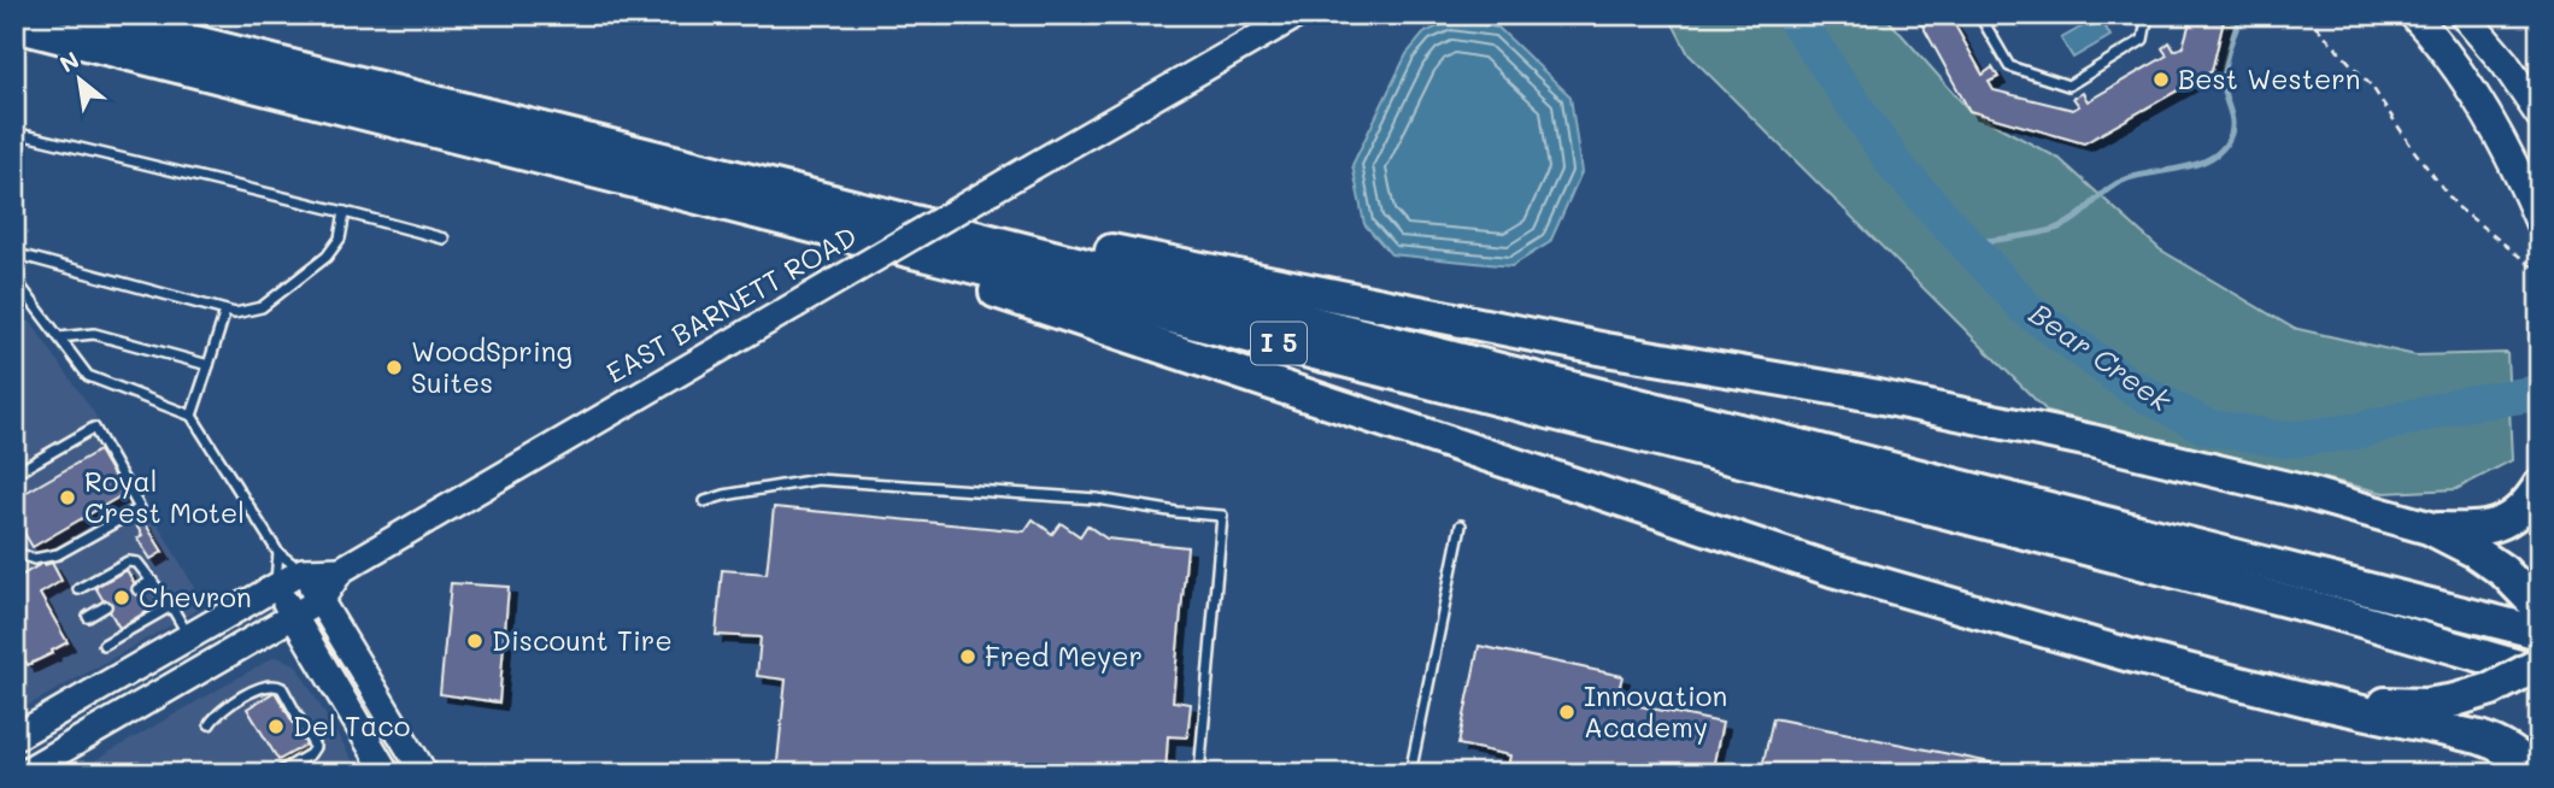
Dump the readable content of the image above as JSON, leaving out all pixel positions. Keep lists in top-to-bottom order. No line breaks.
{"streets":{"highway":["I 5"],"main road":["EAST BARNETT ROAD"]},"water":["Bear Creek"],"places":["Best Western","WoodSpring Suites","Royal Crest Motel","Chevron","Discount Tire","Fred Meyer","Innovation Academy","Del Taco"],"north":"top left"}
